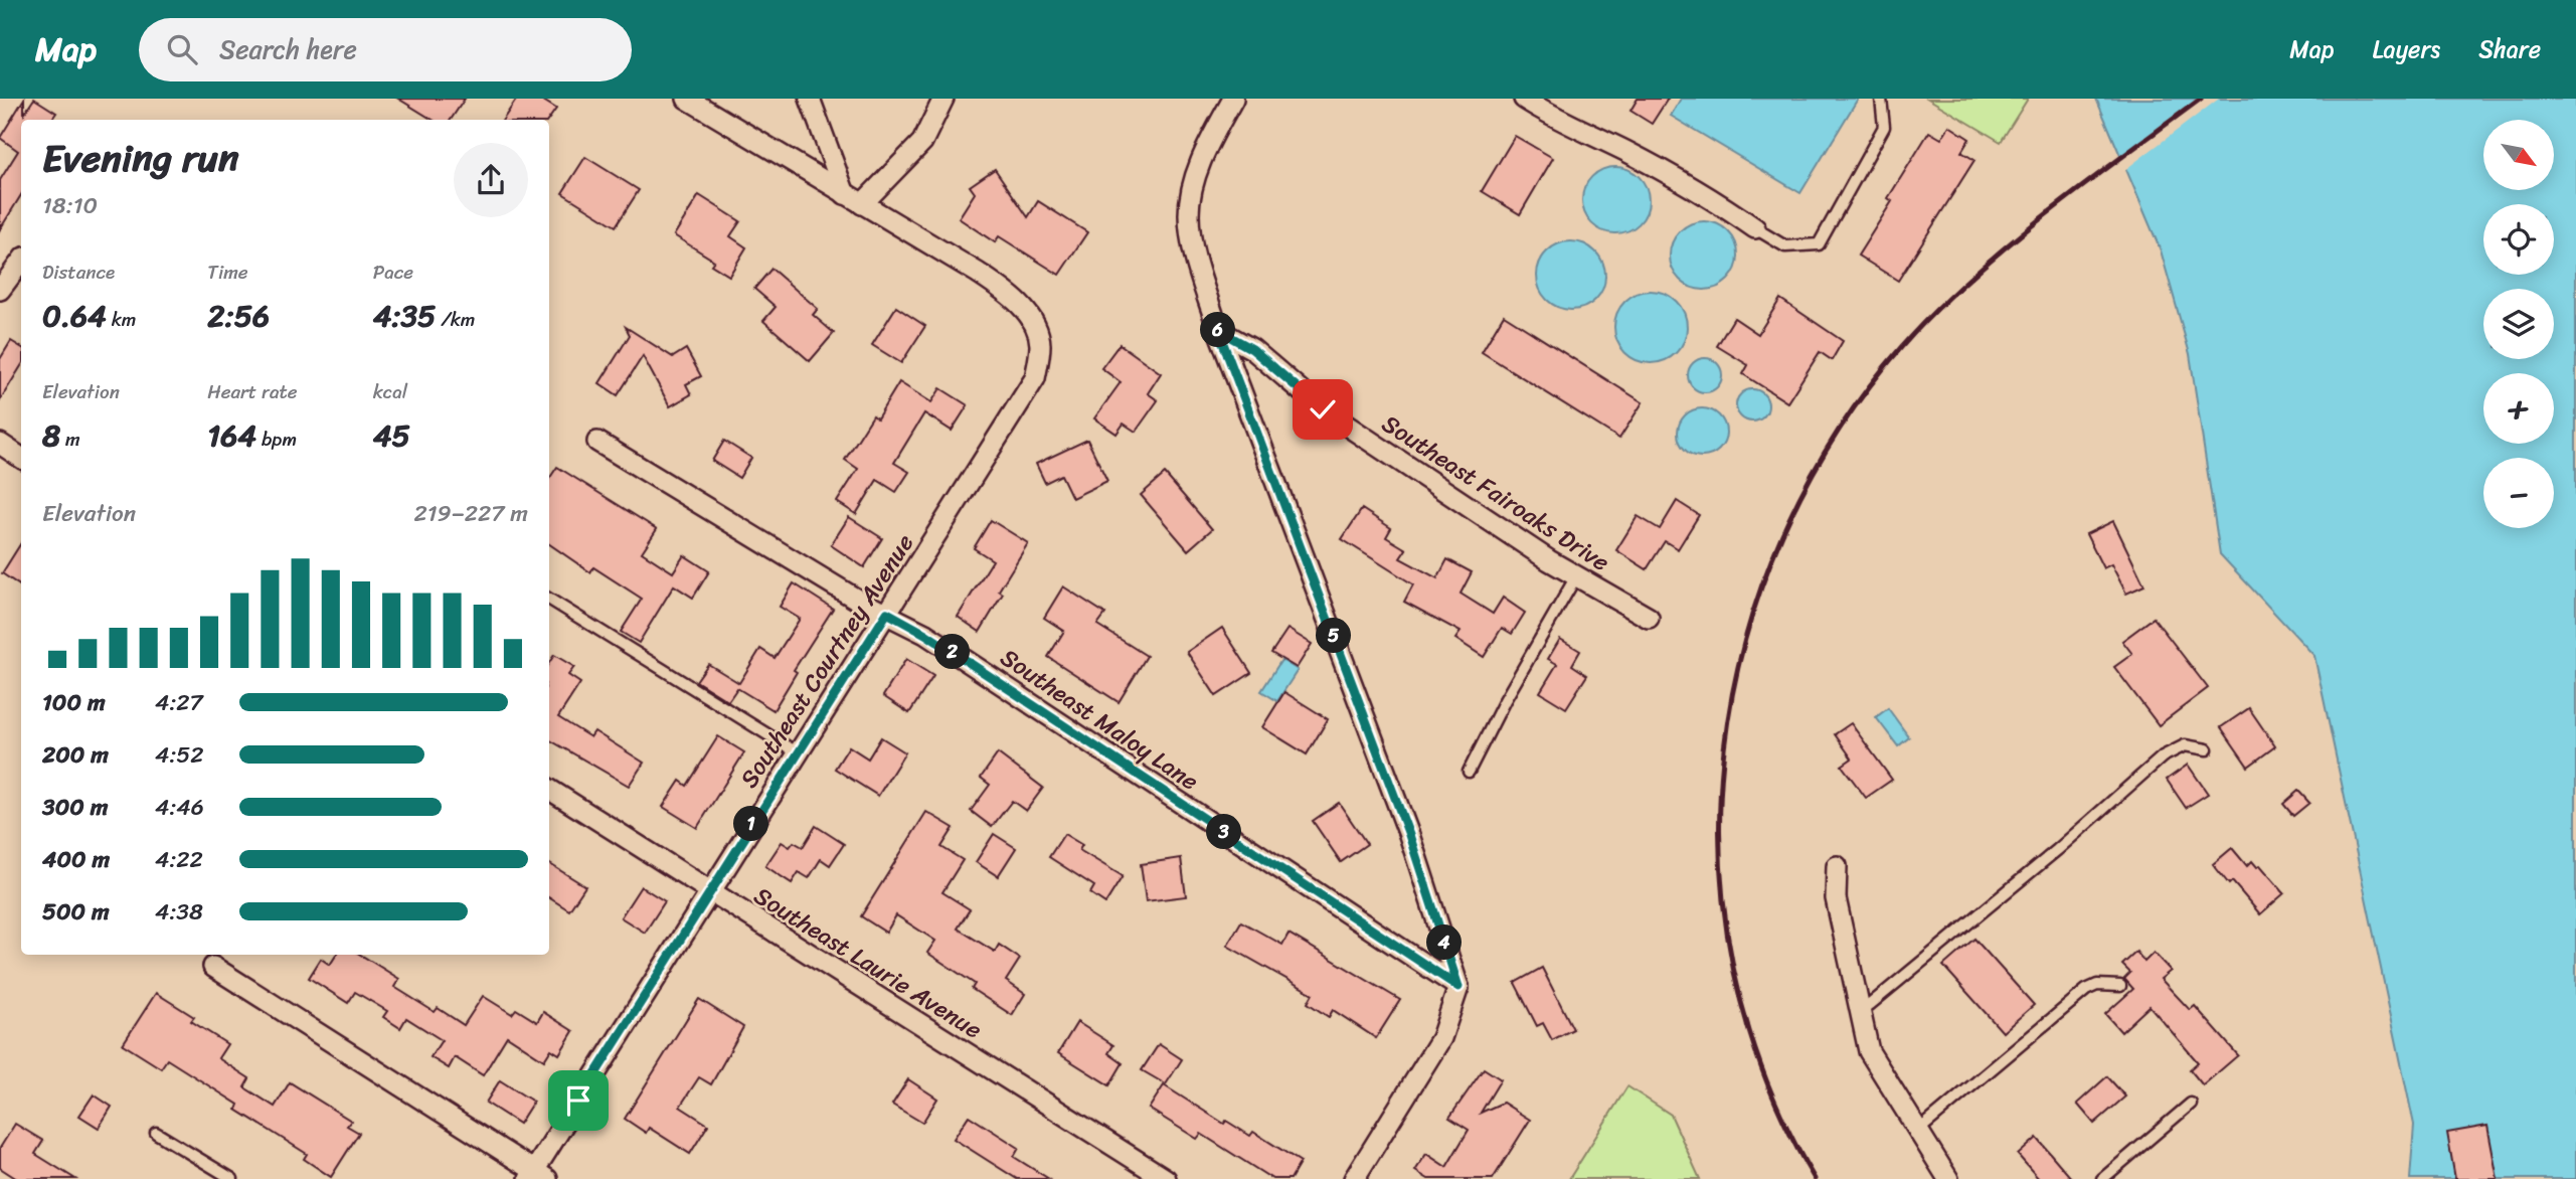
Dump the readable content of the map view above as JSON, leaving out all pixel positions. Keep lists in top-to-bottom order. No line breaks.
{"streets":{"street":["Southeast Fairoaks Drive","Southeast Courtney Avenue","Southeast Maloy Lane","Southeast Laurie Avenue"]},"crossings":[["Southeast Courtney Avenue","Southeast Maloy Lane"],["Southeast Courtney Avenue","Southeast Laurie Avenue"]],"north":"bottom right","page":{"header":"Map","search":"Search here","nav":["Map","Layers","Share"],"map_buttons":["+","−"],"heading":["Evening run","18:10"],"stats":[["Distance","0.64 km"],["Time","2:56"],["Pace","4:35 /km"],["Elevation","8 m"],["Heart rate","164 bpm"],["kcal","45"]],"pins":["6","5","2","1","3","4"],"chart":["Elevation","219–227 m"],"list":[{"name":"100 m","note":"4:27"},{"name":"200 m","note":"4:52"},{"name":"300 m","note":"4:46"},{"name":"400 m","note":"4:22"},{"name":"500 m","note":"4:38"}]}}
